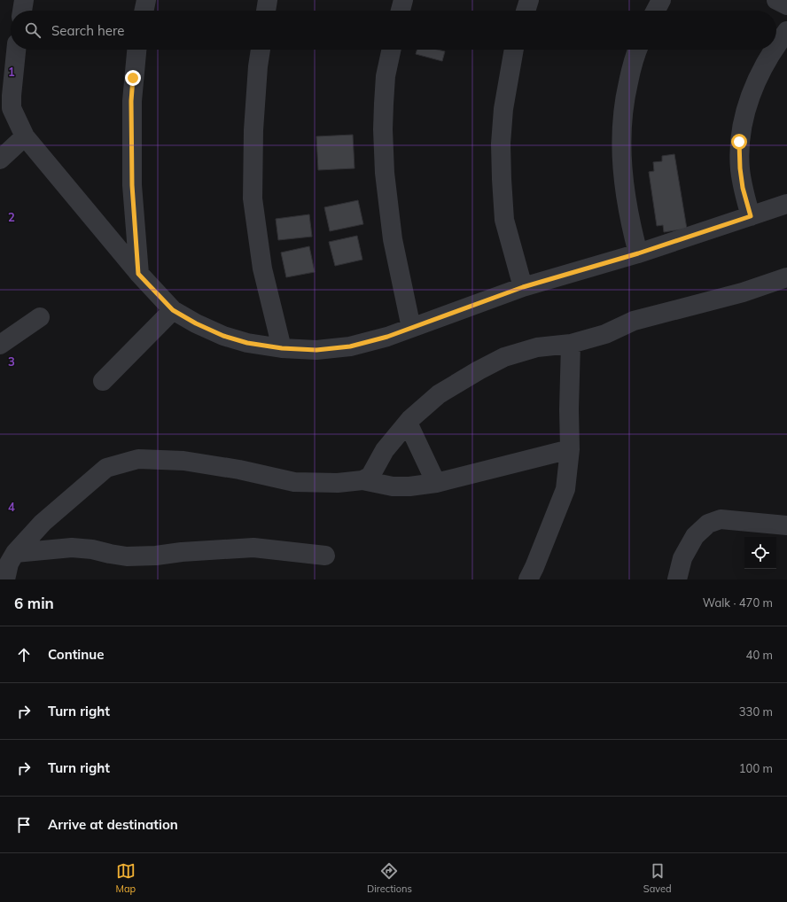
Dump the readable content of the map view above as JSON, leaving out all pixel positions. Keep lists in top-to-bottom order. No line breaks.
{"page":{"search":"Search here","heading":["6 min","Walk · 470 m"],"list":[["Continue","40 m"],["Turn right","330 m"],["Turn right","100 m"],"Arrive at destination"],"nav":["Map","Directions","Saved"]},"grid":{"rows":["1","2","3","4"]}}
